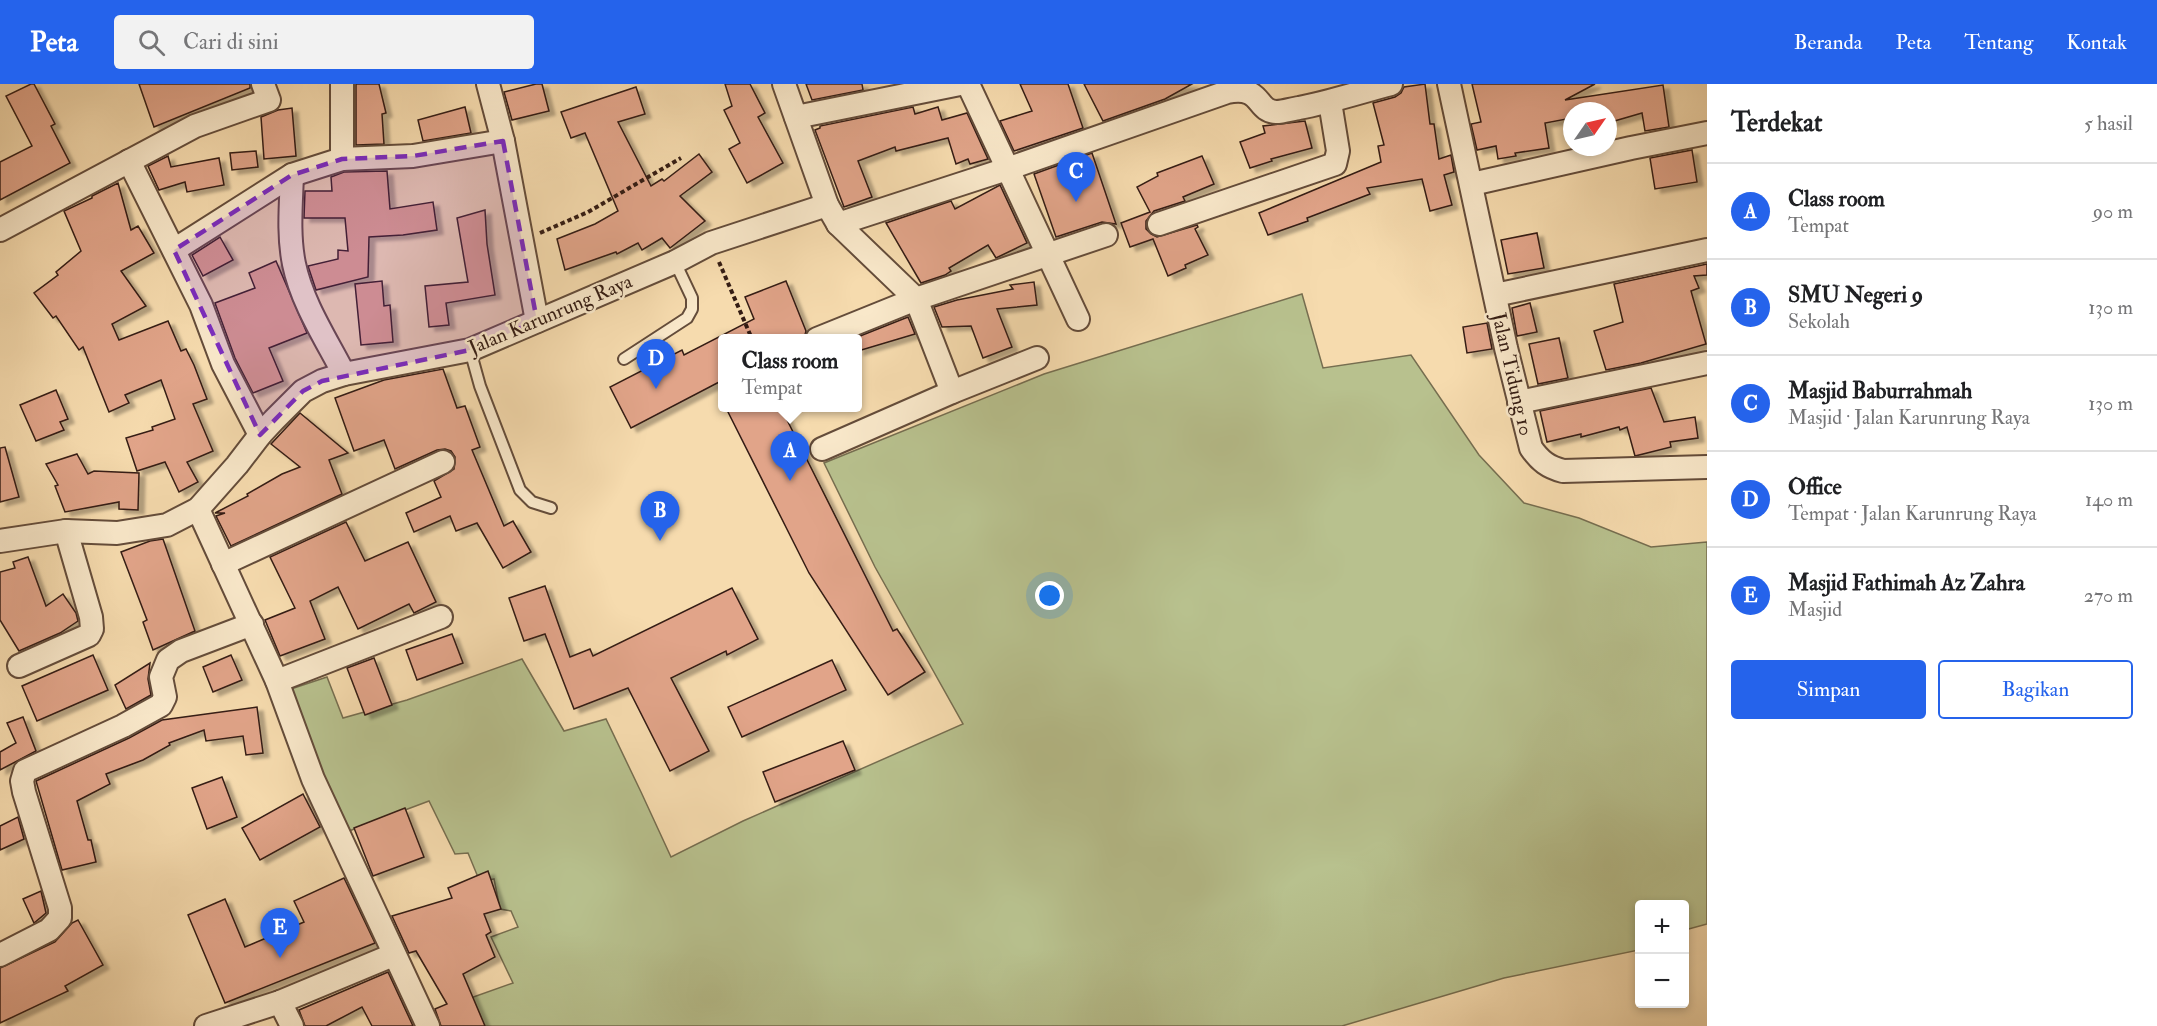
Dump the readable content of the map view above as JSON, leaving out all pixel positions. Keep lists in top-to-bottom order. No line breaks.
{"streets":{"street":["Jalan Karunrung Raya","Jalan Tidung 10"]},"north":"top right","page":{"header":"Peta","search":"Cari di sini","nav":["Beranda","Peta","Tentang","Kontak"],"heading":["Terdekat","5 hasil"],"pins":["C","D","A","B","E"],"list":[{"mark":"A","name":"Class room","note":"Tempat","value":"90 m"},{"mark":"B","name":"SMU Negeri 9","note":"Sekolah","value":"130 m"},{"mark":"C","name":"Masjid Baburrahmah","note":"Masjid · Jalan Karunrung Raya","value":"130 m"},{"mark":"D","name":"Office","note":"Tempat · Jalan Karunrung Raya","value":"140 m"},{"mark":"E","name":"Masjid Fathimah Az Zahra","note":"Masjid","value":"270 m"}],"popup":["Class room","Tempat"],"buttons":["Simpan","Bagikan"],"map_buttons":["+","−"]}}
